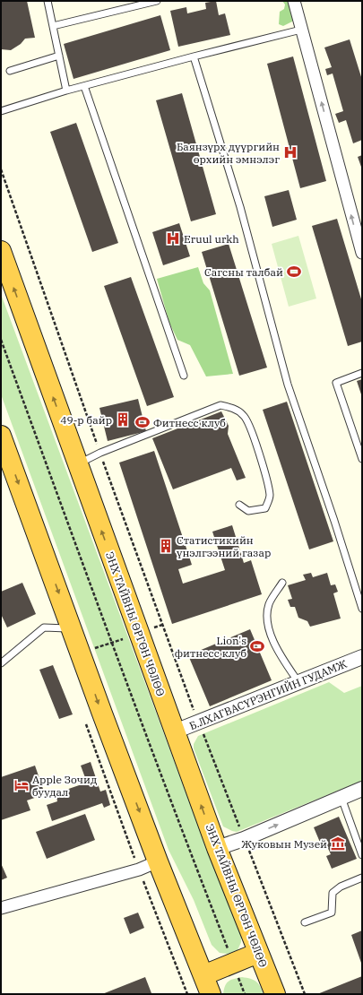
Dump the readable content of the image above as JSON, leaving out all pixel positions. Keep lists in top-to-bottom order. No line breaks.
{"streets":{"highway":["ЭНХ ТАЙВНЫ ӨРГӨН ЧӨЛӨӨ"],"street":["Б.ЛХАГВАСҮРЭНГИЙН ГУДАМЖ"]},"crossings":[["ЭНХ ТАЙВНЫ ӨРГӨН ЧӨЛӨӨ","Б.ЛХАГВАСҮРЭНГИЙН ГУДАМЖ"]],"places":{"hospital":["Баянзүрх дүүргийн өрхийн эмнэлэг","Eruul urkh"],"sports":["Сагсны талбай","Фитнесс клуб","Lion's фитнесс клуб"],"building":["49-р байр","Статистикийн үнэлгээний газар"],"hotel":["Apple Зочид буудал"],"museum":["Жуковын Музей"]}}
